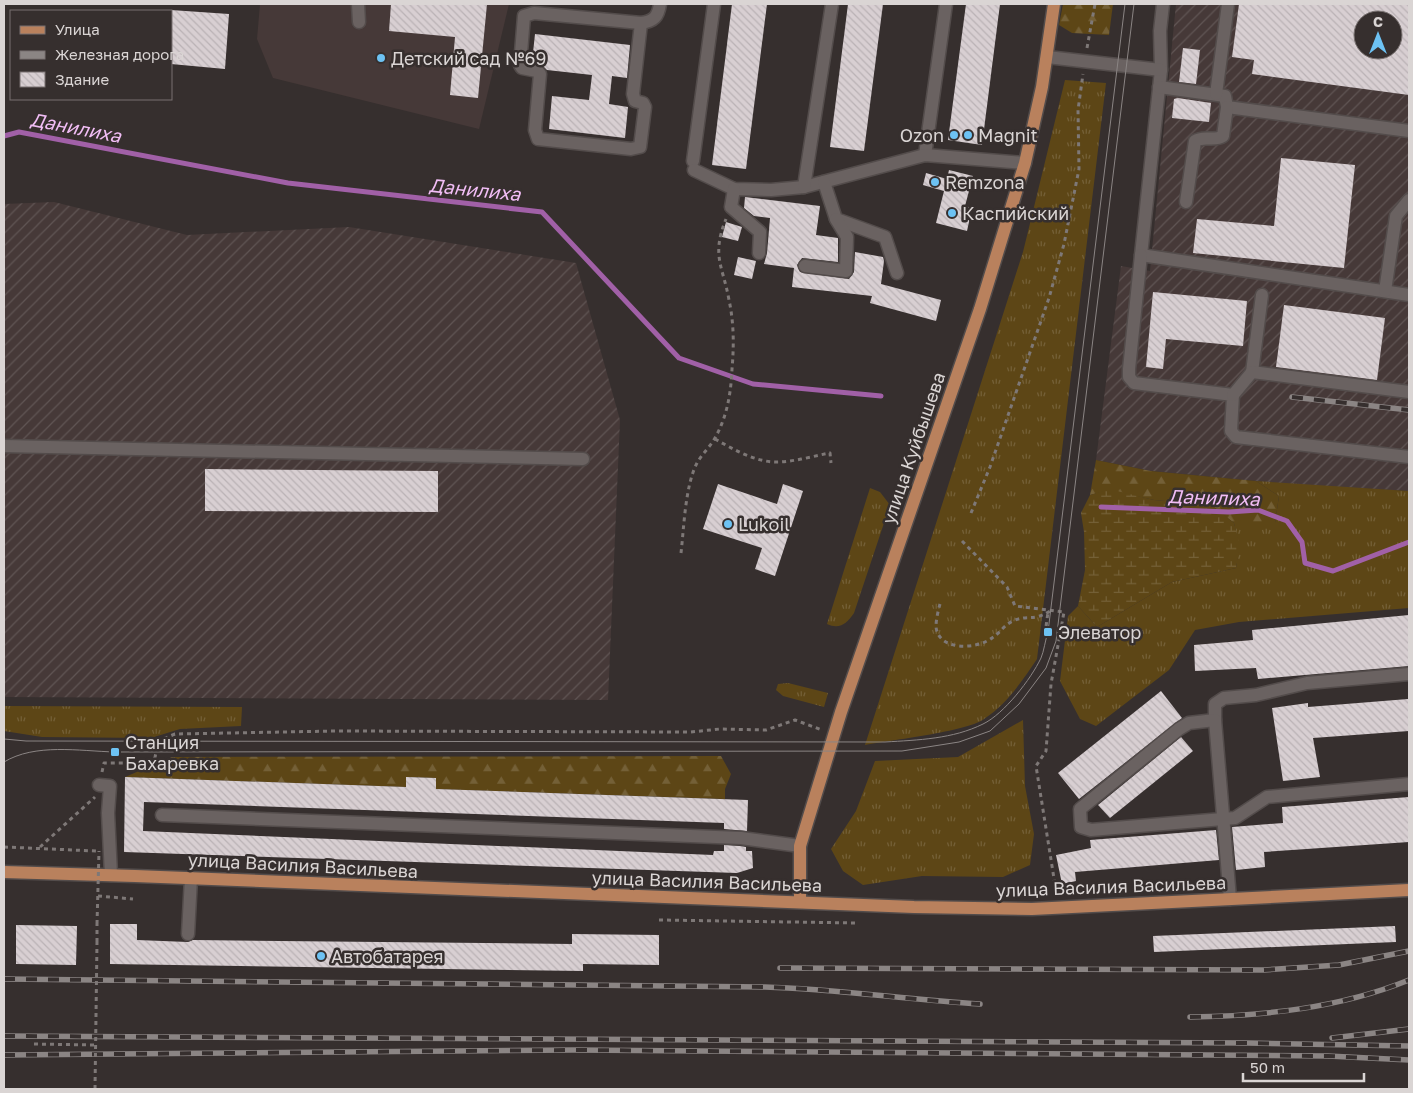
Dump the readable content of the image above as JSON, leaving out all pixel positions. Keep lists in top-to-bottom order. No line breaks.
{"streets":{"main road":["улица Куйбышева","улица Василия Васильева"]},"crossings":[["улица Куйбышева","улица Василия Васильева"]],"water":["Данилиха"],"places":{"other":["Детский сад №69","Ozon","Magnit","Remzona","Каспийский","Lukoil","Автобатарея"],"transit":["Элеватор","Станция Бахаревка"]},"legend":["Улица","Железная дорога","Здание"],"scale_bar":"50 m","north":"top"}
